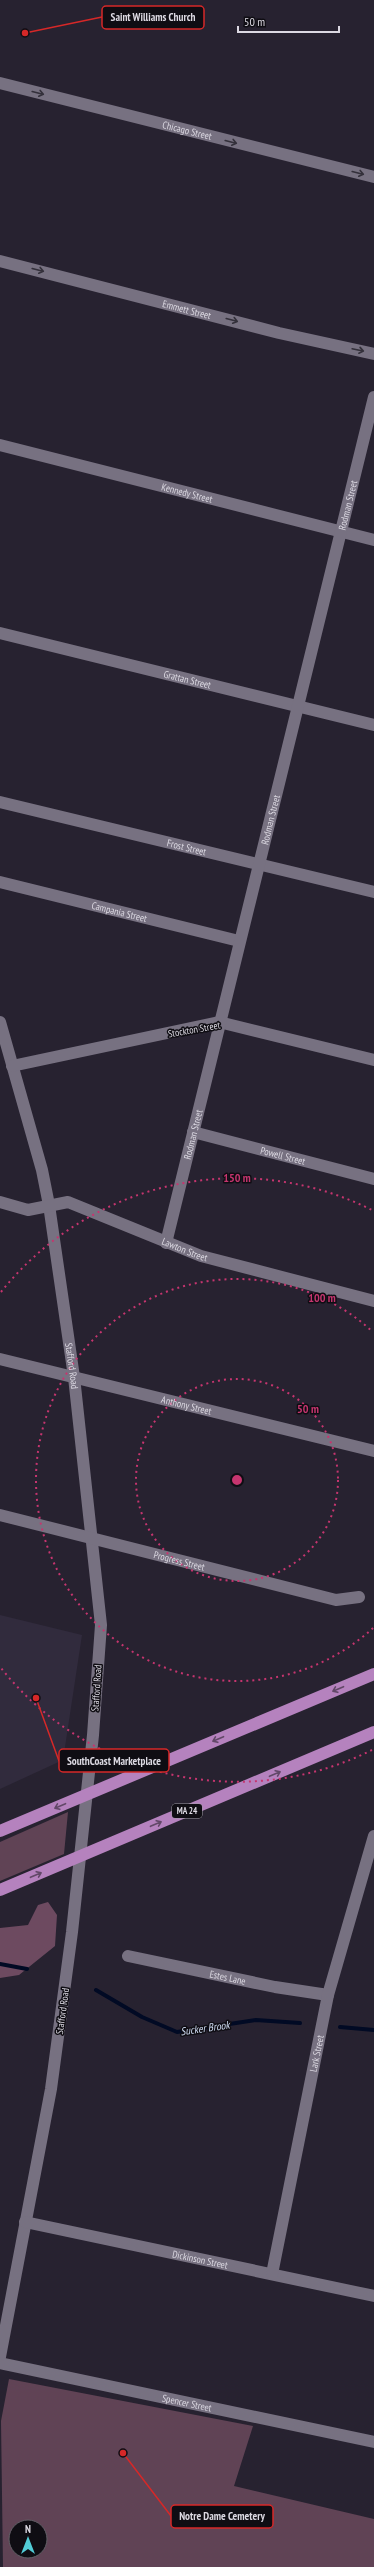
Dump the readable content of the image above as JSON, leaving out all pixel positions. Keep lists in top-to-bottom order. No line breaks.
{"streets":{"highway":["MA 24"],"street":["Chicago Street","Emmett Street","Kennedy Street","Rodman Street","Grattan Street","Frost Street","Campania Street","Stockton Street","Powell Street","Lawton Street","Stafford Road","Anthony Street","Progress Street","Estes Lane","Lark Street","Dickinson Street","Spencer Street"]},"crossings":[["Kennedy Street","Rodman Street"],["Rodman Street","Grattan Street"],["Rodman Street","Frost Street"],["Rodman Street","Campania Street"],["Rodman Street","Stockton Street"],["Rodman Street","Powell Street"],["Rodman Street","Lawton Street"],["Stockton Street","Stafford Road"],["Lawton Street","Stafford Road"],["Stafford Road","Anthony Street"],["Stafford Road","Progress Street"],["Stafford Road","Dickinson Street"],["Estes Lane","Lark Street"],["Lark Street","Dickinson Street"]],"one_way":["Chicago Street","Emmett Street"],"water":["Sucker Brook"],"places":["Saint Williams Church","SouthCoast Marketplace","Notre Dame Cemetery"],"scale_bar":"50 m","north":"top","rings":["150 m","100 m","50 m"]}
